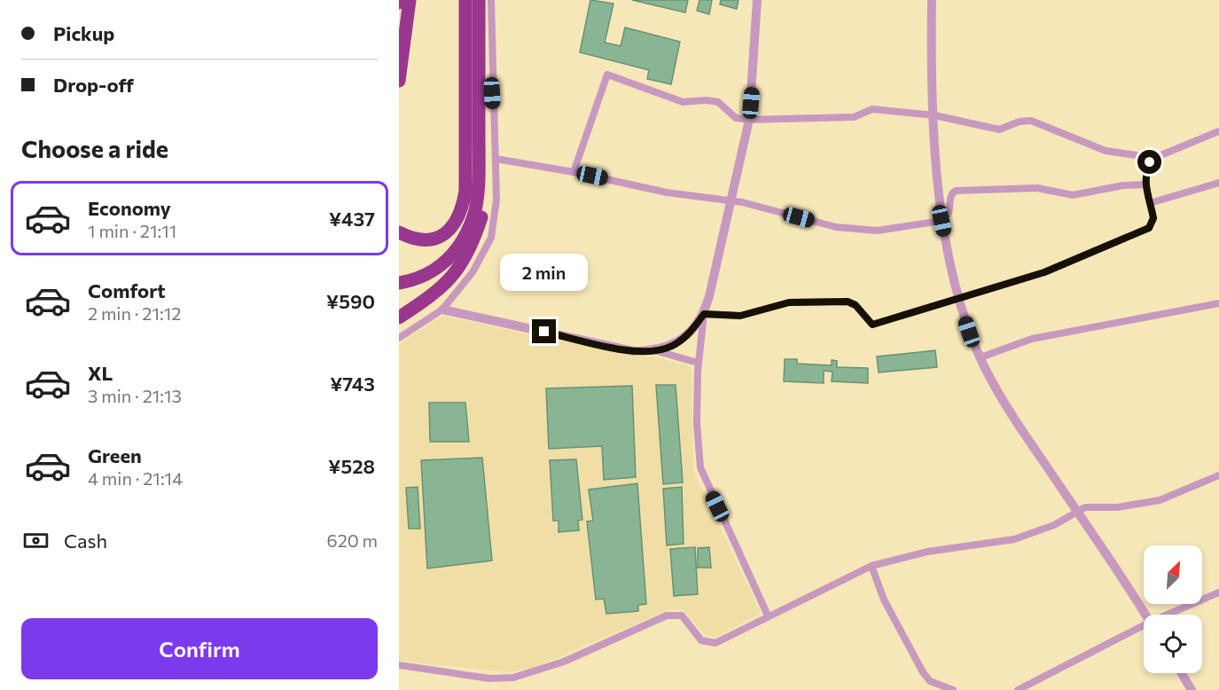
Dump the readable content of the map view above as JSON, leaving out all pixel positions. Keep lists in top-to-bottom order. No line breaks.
{"north":"top right","page":{"banner":["Pickup","Drop-off"],"heading":"Choose a ride","list":[{"name":"Economy","note":"1 min · 21:11","value":"¥437"},{"name":"Comfort","note":"2 min · 21:12","value":"¥590"},{"name":"XL","note":"3 min · 21:13","value":"¥743"},{"name":"Green","note":"4 min · 21:14","value":"¥528"}],"bubble":"2 min","pay":["Cash","620 m"],"buttons":"Confirm"}}
